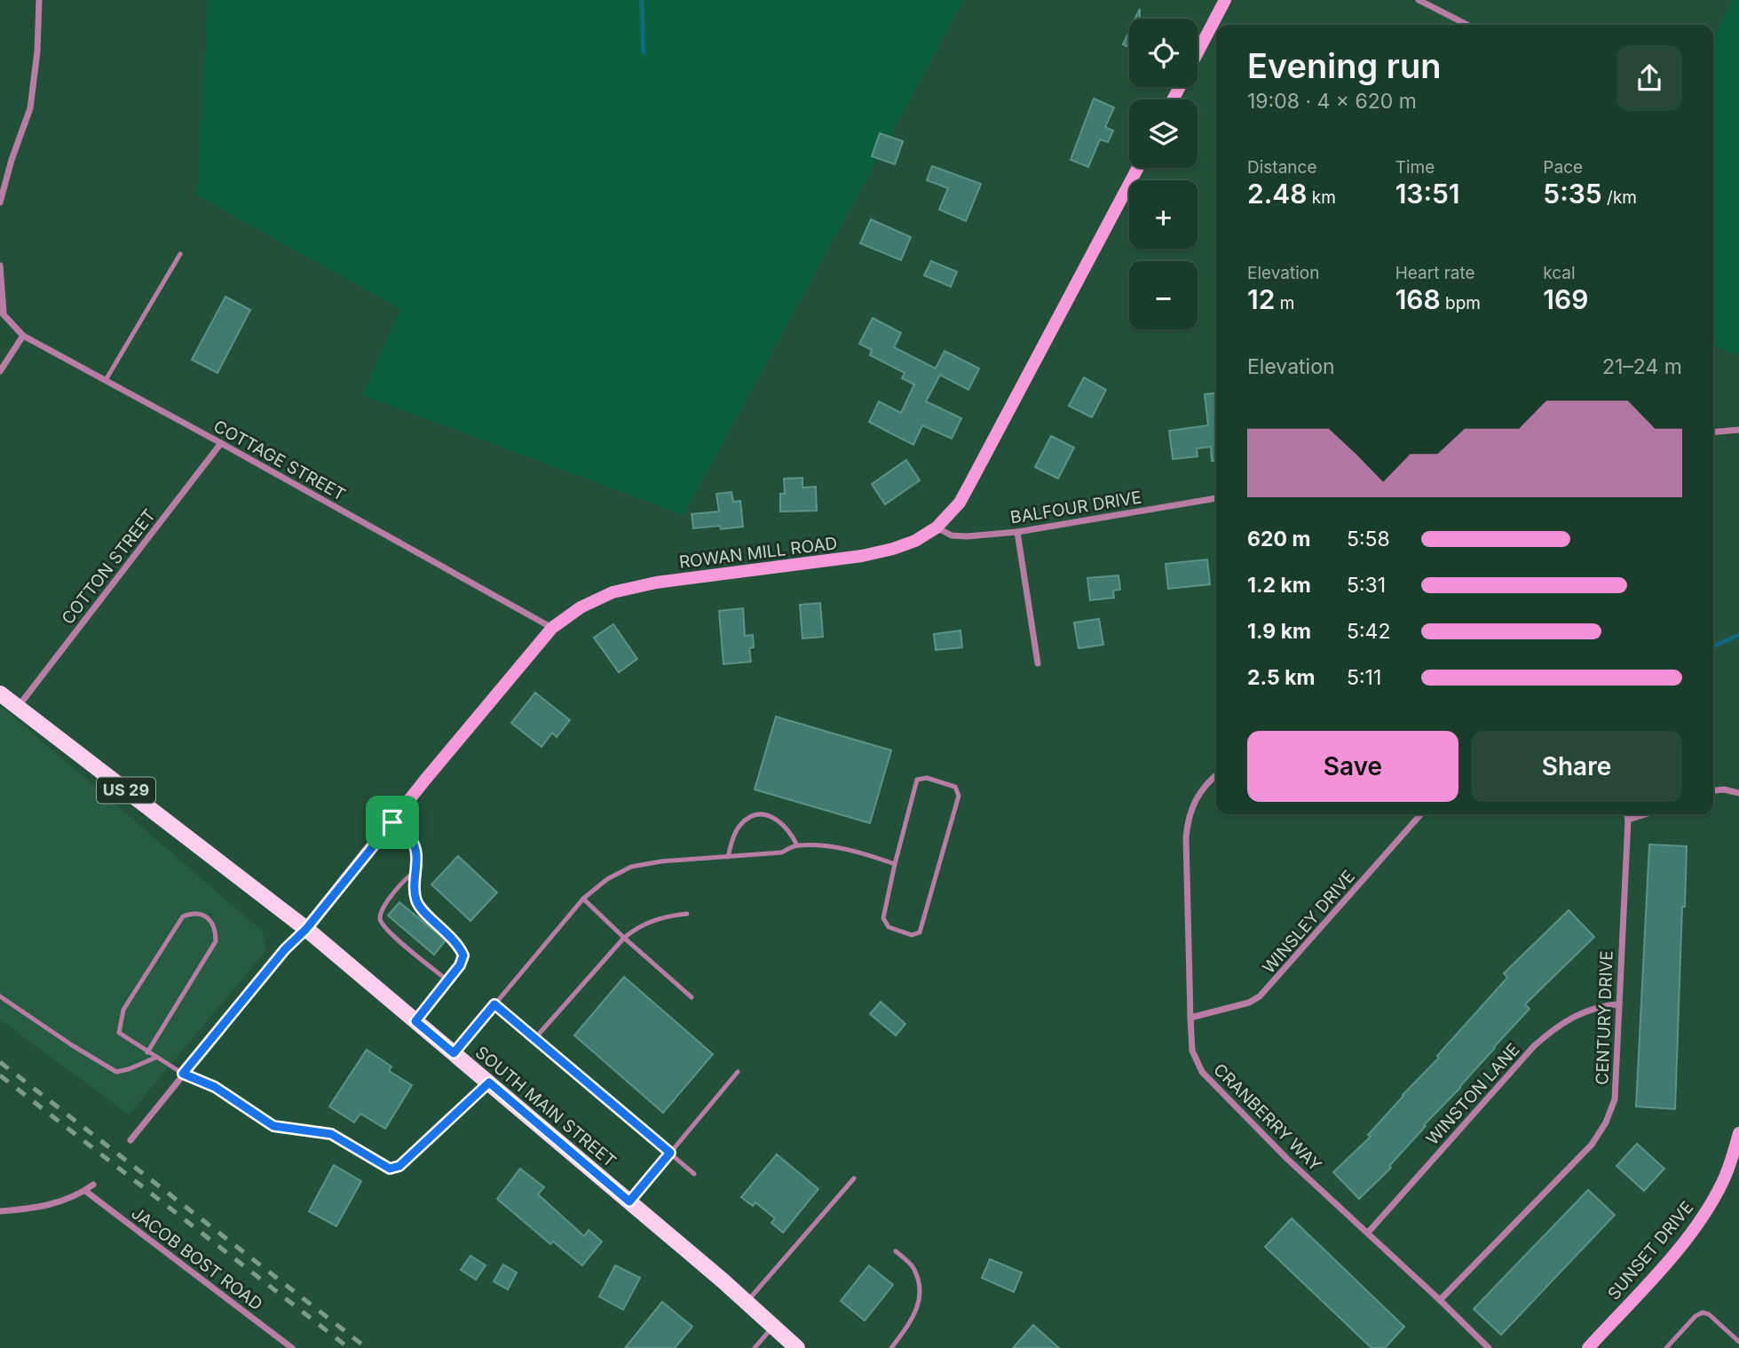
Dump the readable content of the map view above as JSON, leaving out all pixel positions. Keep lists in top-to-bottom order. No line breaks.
{"streets":{"main road":["US 29","SOUTH MAIN STREET"],"street":["COTTAGE STREET","BALFOUR DRIVE","ROWAN MILL ROAD","COTTON STREET","WINSLEY DRIVE","CENTURY DRIVE","WINSTON LANE","CRANBERRY WAY","SUNSET DRIVE","JACOB BOST ROAD"]},"crossings":[["COTTAGE STREET","ROWAN MILL ROAD"],["COTTAGE STREET","COTTON STREET"],["BALFOUR DRIVE","ROWAN MILL ROAD"],["ROWAN MILL ROAD","SOUTH MAIN STREET"],["COTTON STREET","SOUTH MAIN STREET"],["WINSLEY DRIVE","CRANBERRY WAY"],["CENTURY DRIVE","WINSTON LANE"],["CENTURY DRIVE","CRANBERRY WAY"],["WINSTON LANE","CRANBERRY WAY"]],"page":{"map_buttons":["+","−"],"heading":["Evening run","19:08 · 4 × 620 m"],"stats":[["Distance","2.48 km"],["Time","13:51"],["Pace","5:35 /km"],["Elevation","12 m"],["Heart rate","168 bpm"],["kcal","169"]],"chart":["Elevation","21–24 m"],"list":[{"name":"620 m","note":"5:58"},{"name":"1.2 km","note":"5:31"},{"name":"1.9 km","note":"5:42"},{"name":"2.5 km","note":"5:11"}],"buttons":["Save","Share"]}}
